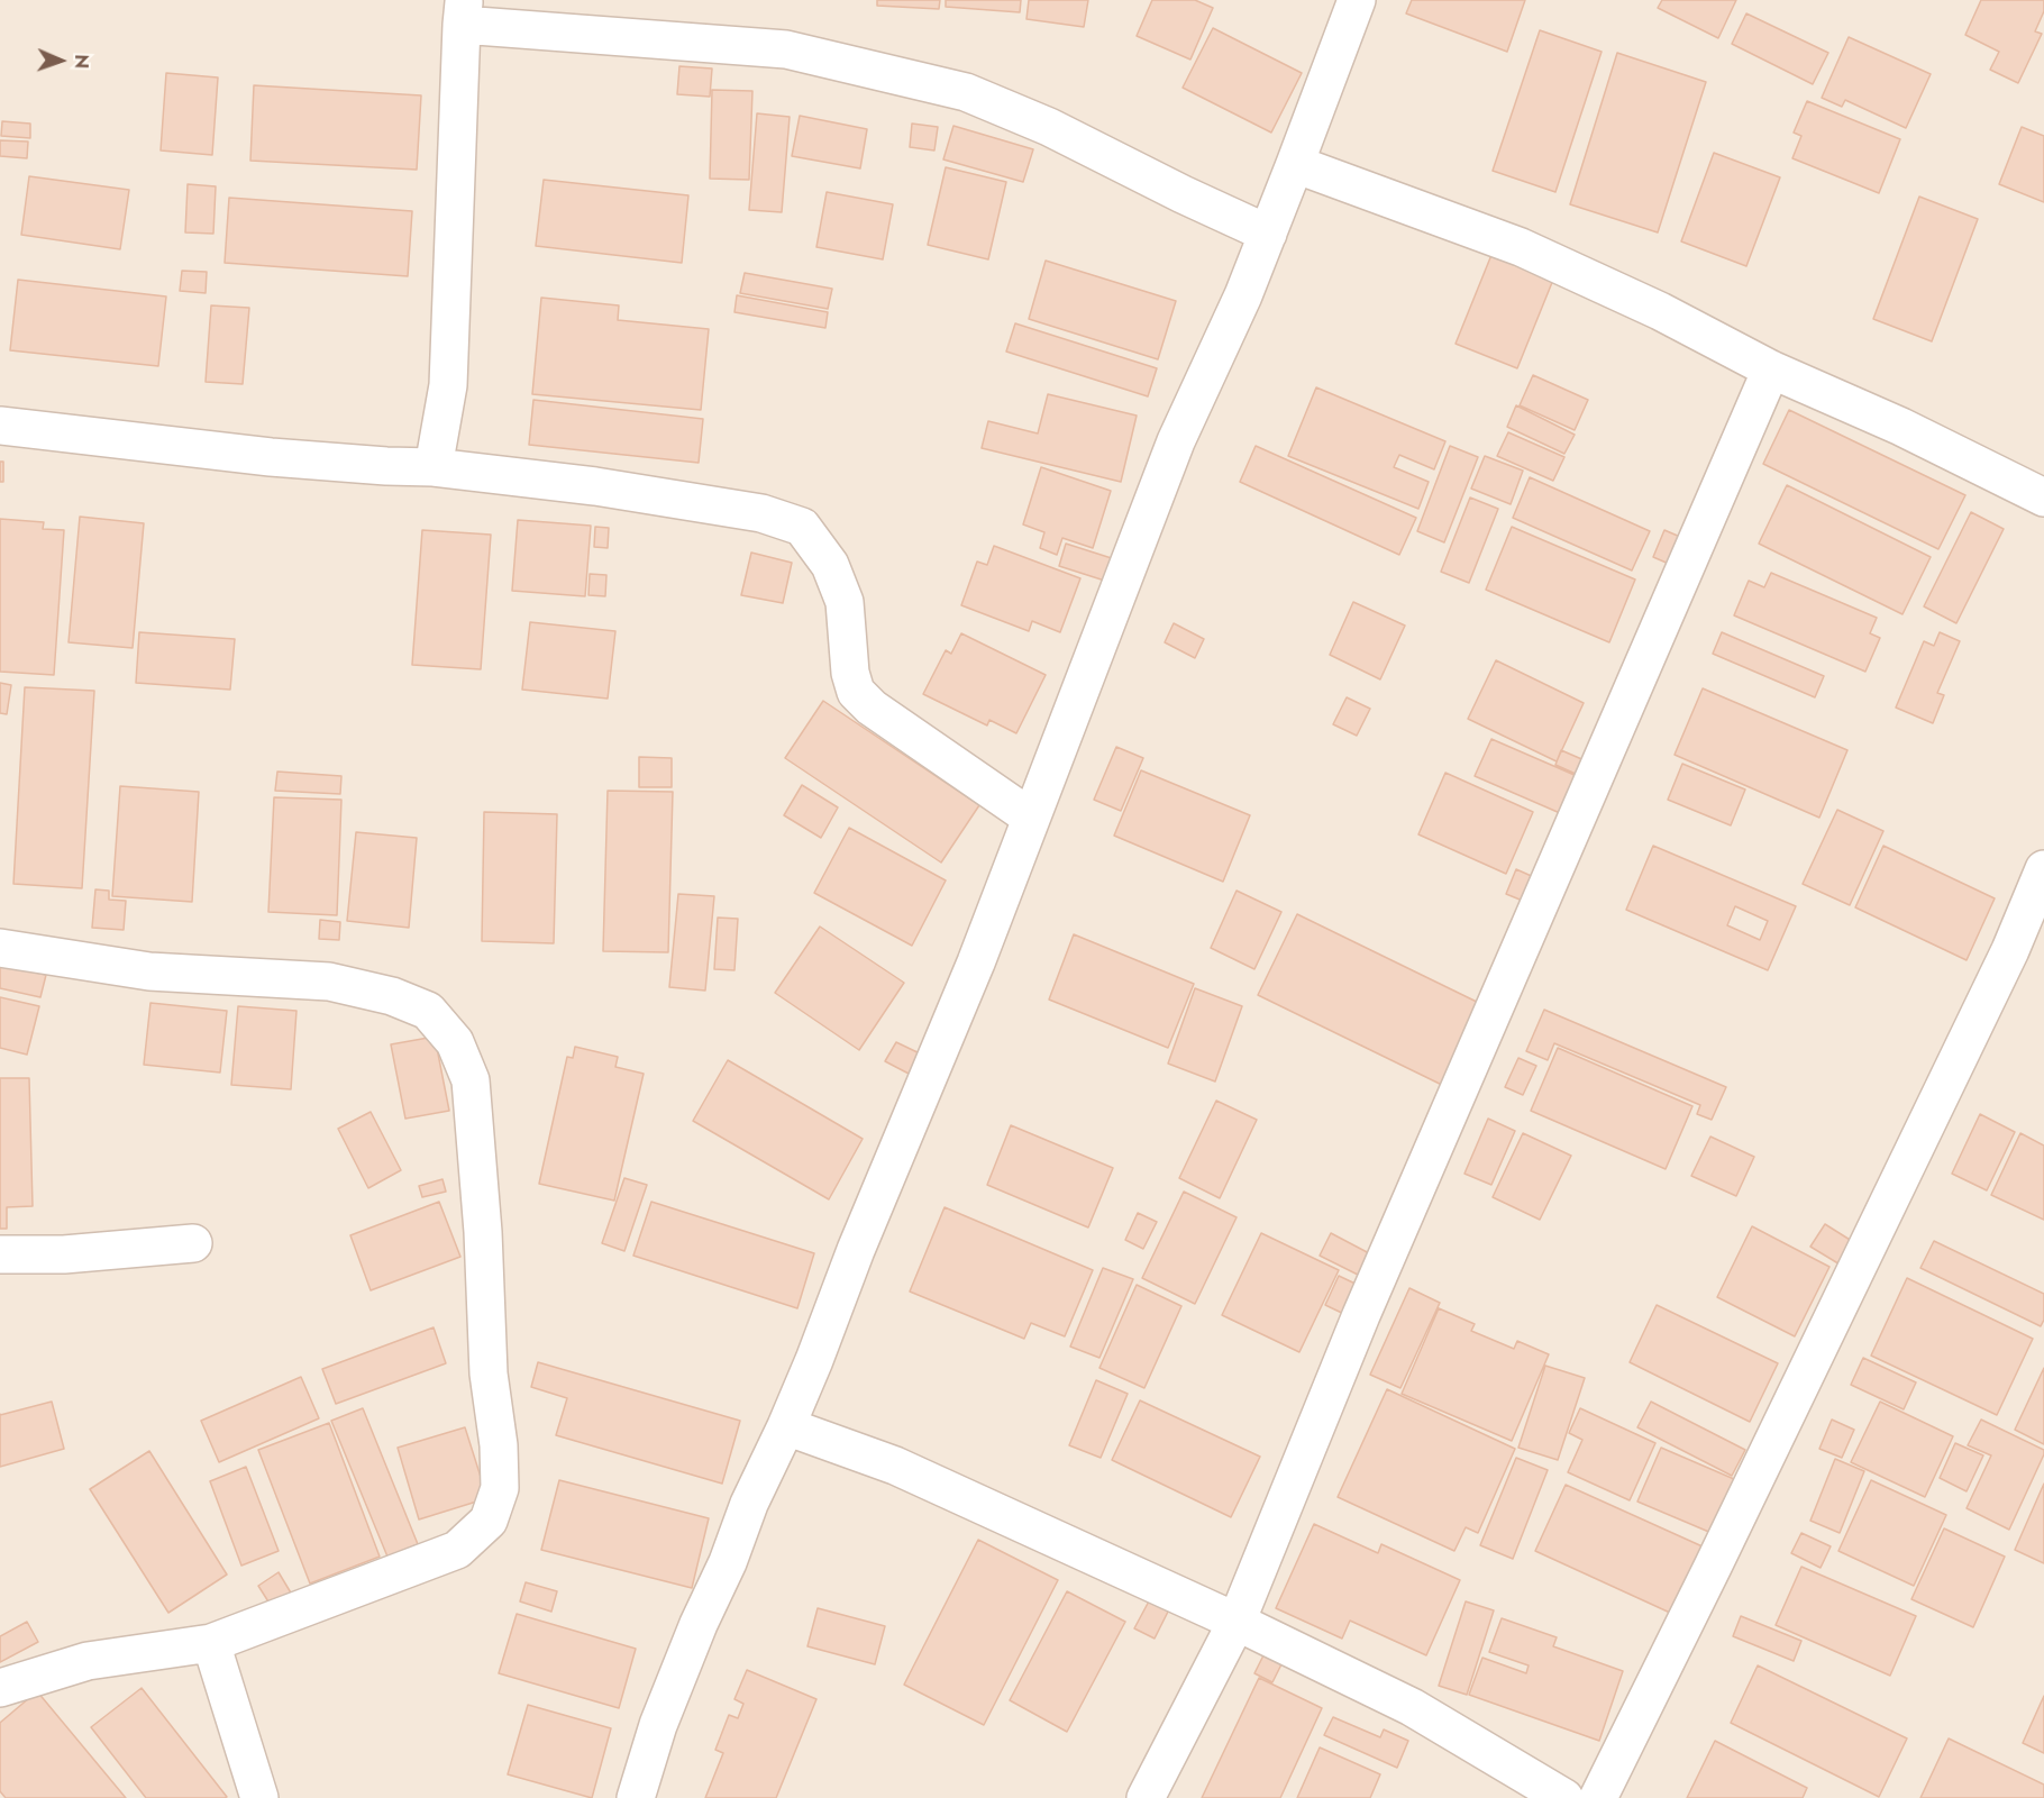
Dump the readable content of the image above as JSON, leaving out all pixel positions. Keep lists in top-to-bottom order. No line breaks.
{"north":"right"}
